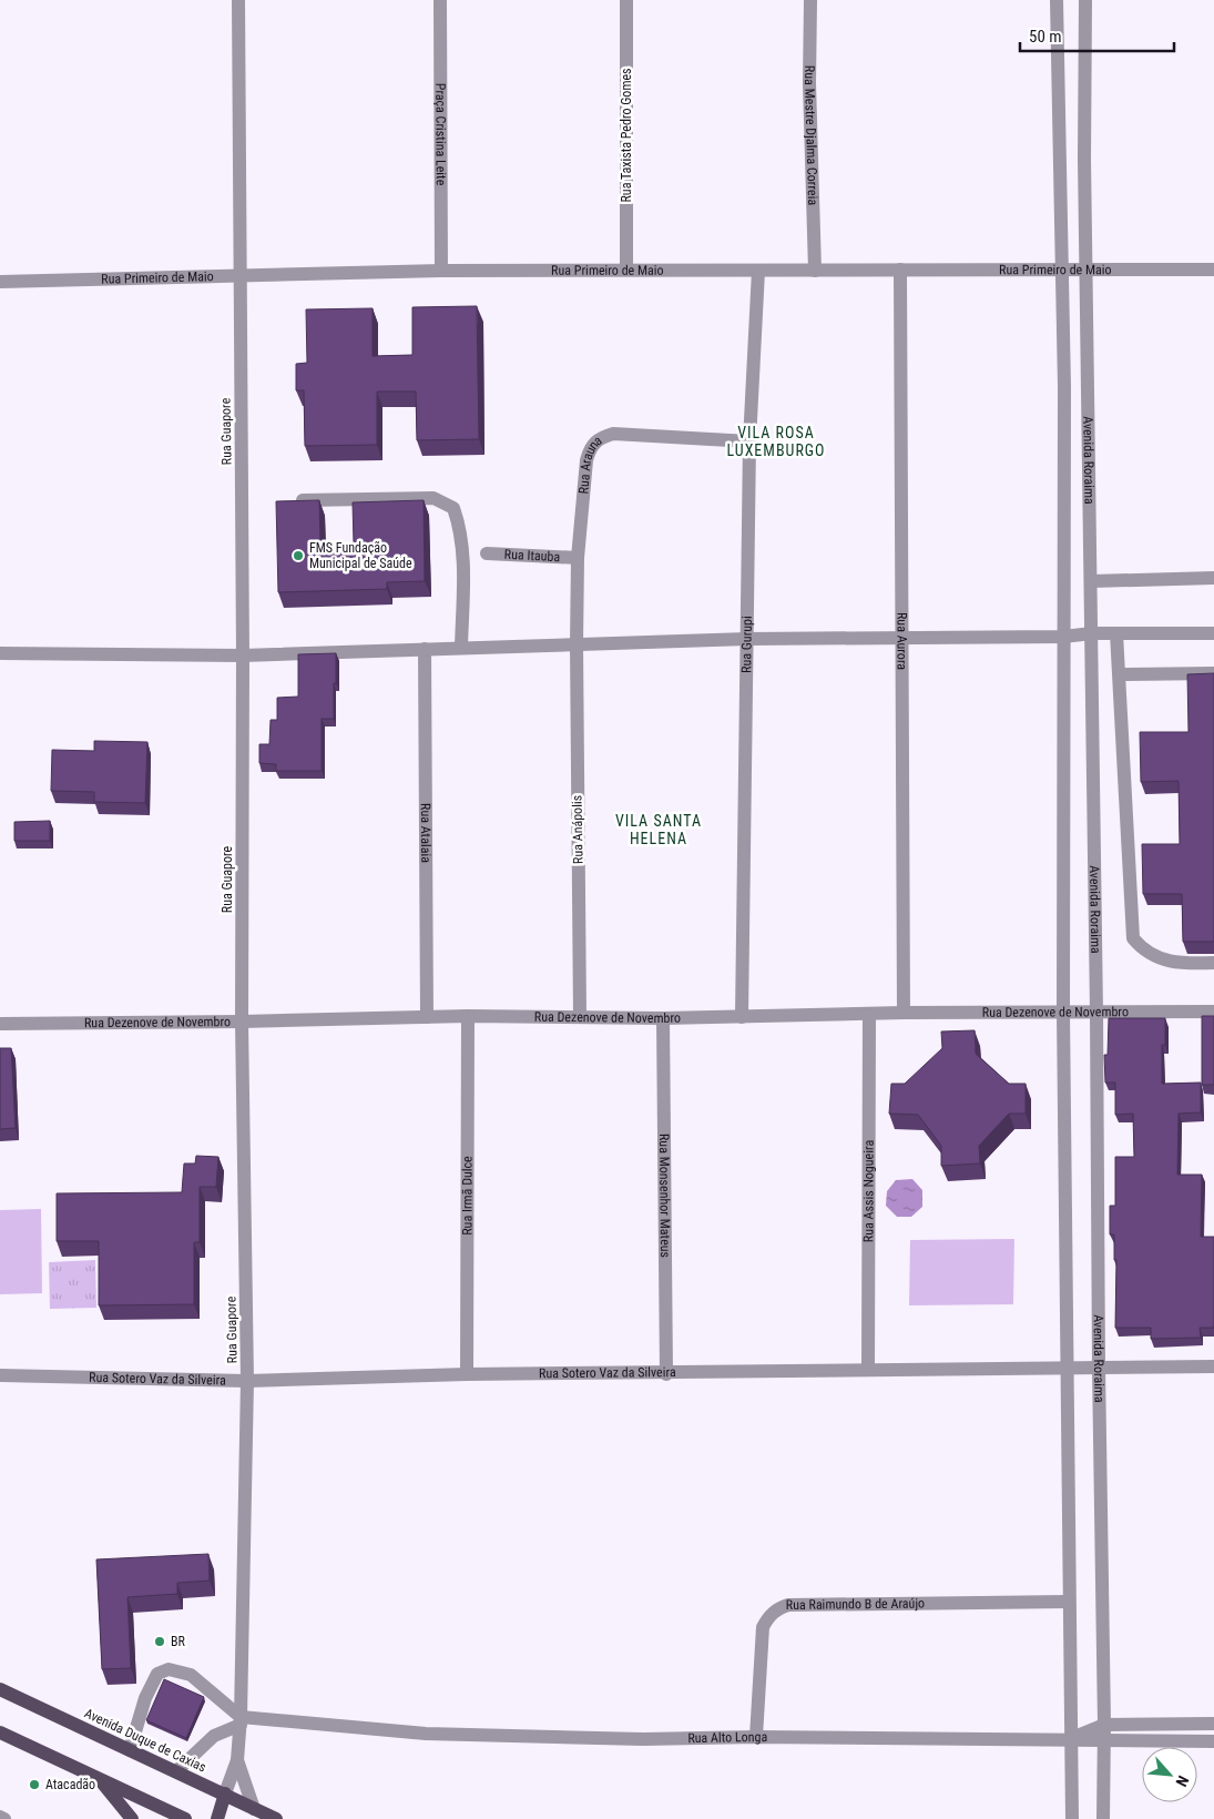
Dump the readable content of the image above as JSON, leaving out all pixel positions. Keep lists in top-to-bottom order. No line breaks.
{"streets":{"main road":["Rua Guapore","Avenida Duque de Caxias"],"street":["Praça Cristina Leite","Rua Taxista Pedro Gomes","Rua Mestre Djalma Correia","Rua Primeiro de Maio","Avenida Roraima","Rua Arauna","Rua Itauba","Rua Aurora","Rua Gurupi","Rua Anápolis","Rua Atalaia","Rua Dezenove de Novembro","Rua Assis Nogueira","Rua Irmã Dulce","Rua Monsenhor Mateus","Rua Sotero Vaz da Silveira","Rua Raimundo B de Araújo","Rua Alto Longa"]},"crossings":[["Praça Cristina Leite","Rua Primeiro de Maio"],["Rua Taxista Pedro Gomes","Rua Primeiro de Maio"],["Rua Mestre Djalma Correia","Rua Primeiro de Maio"],["Rua Primeiro de Maio","Rua Guapore"],["Rua Primeiro de Maio","Avenida Roraima"],["Rua Primeiro de Maio","Rua Aurora"],["Rua Primeiro de Maio","Rua Gurupi"],["Rua Guapore","Rua Dezenove de Novembro"],["Rua Guapore","Rua Sotero Vaz da Silveira"],["Rua Guapore","Rua Alto Longa"],["Rua Guapore","Avenida Duque de Caxias"],["Avenida Roraima","Rua Dezenove de Novembro"],["Avenida Roraima","Rua Sotero Vaz da Silveira"],["Avenida Roraima","Rua Raimundo B de Araújo"],["Avenida Roraima","Rua Alto Longa"],["Rua Arauna","Rua Itauba"],["Rua Arauna","Rua Gurupi"],["Rua Arauna","Rua Anápolis"],["Rua Aurora","Rua Dezenove de Novembro"],["Rua Gurupi","Rua Dezenove de Novembro"],["Rua Anápolis","Rua Dezenove de Novembro"],["Rua Atalaia","Rua Dezenove de Novembro"],["Rua Dezenove de Novembro","Rua Assis Nogueira"],["Rua Dezenove de Novembro","Rua Irmã Dulce"],["Rua Dezenove de Novembro","Rua Monsenhor Mateus"],["Rua Assis Nogueira","Rua Sotero Vaz da Silveira"],["Rua Irmã Dulce","Rua Sotero Vaz da Silveira"],["Rua Monsenhor Mateus","Rua Sotero Vaz da Silveira"],["Rua Raimundo B de Araújo","Rua Alto Longa"]],"districts":["VILA ROSA LUXEMBURGO","VILA SANTA HELENA"],"places":["FMS Fundação Municipal de Saúde","BR","Atacadão"],"scale_bar":"50 m","north":"bottom right"}
